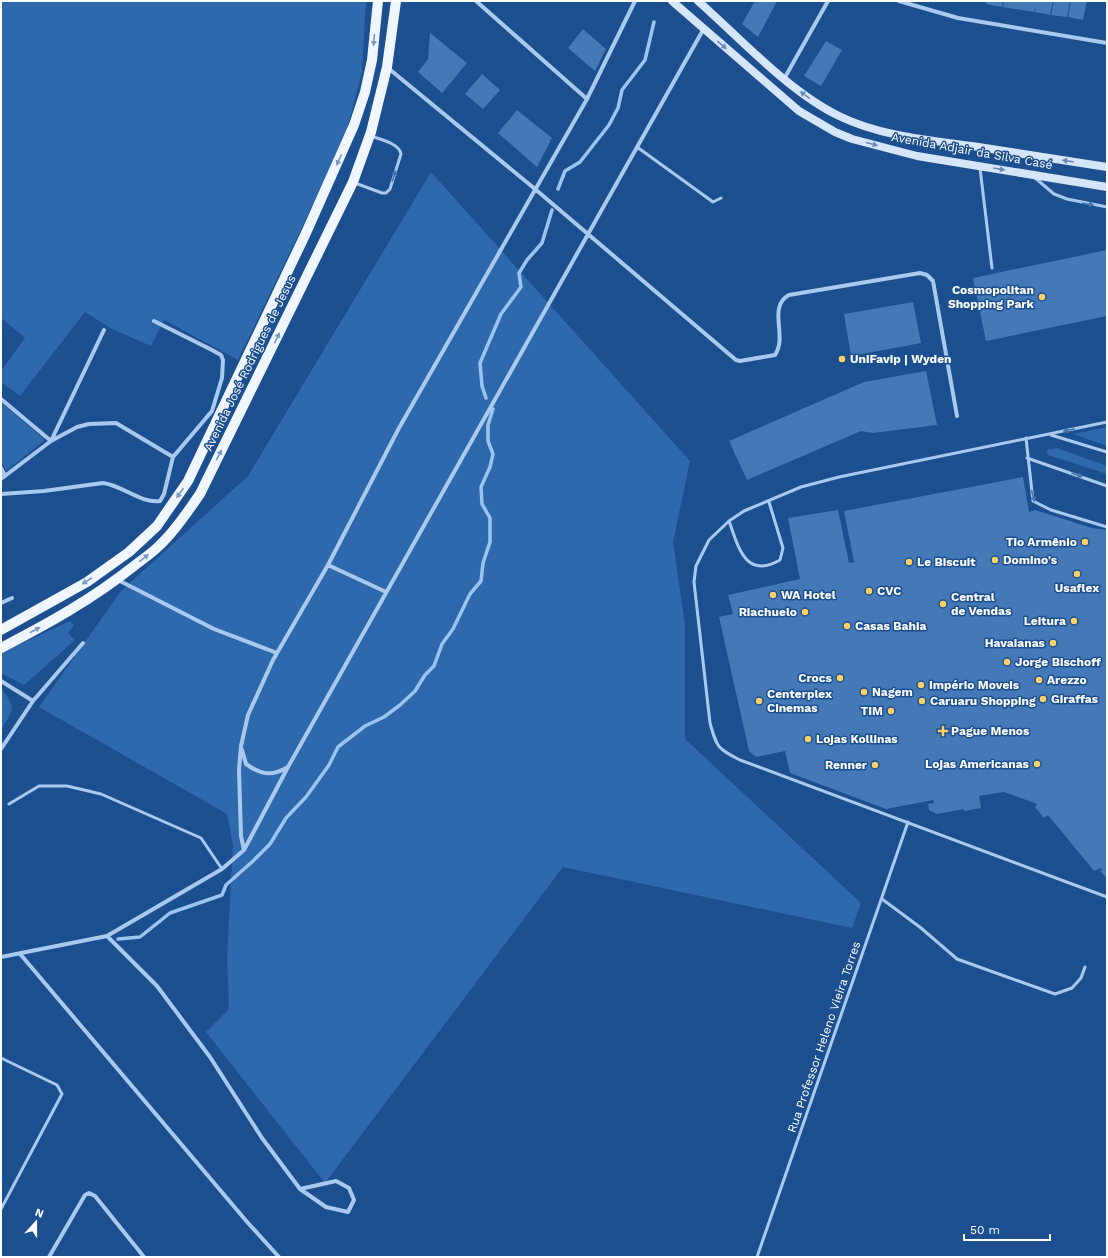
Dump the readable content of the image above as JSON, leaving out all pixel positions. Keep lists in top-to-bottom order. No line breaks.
{"streets":{"main road":["Avenida Adjair da Silva Casé","Avenida José Rodrigues de Jesus"],"lane":["Rua Professor Heleno Vieira Torres"]},"places":{"other":["Cosmopolitan Shopping Park","UniFavip | Wyden","Tio Armênio","Domino's","Le Biscuit","Usaflex","CVC","WA Hotel","Central de Vendas","Riachuelo","Leitura","Casas Bahia","Havaianas","Jorge Bischoff","Crocs","Arezzo","Império Moveis","Nagem","Giraffas","Centerplex Cinemas","Caruaru Shopping","TIM","Lojas Kollinas","Lojas Americanas","Renner"],"health":["Pague Menos"]},"scale_bar":"50 m","north":"top"}
